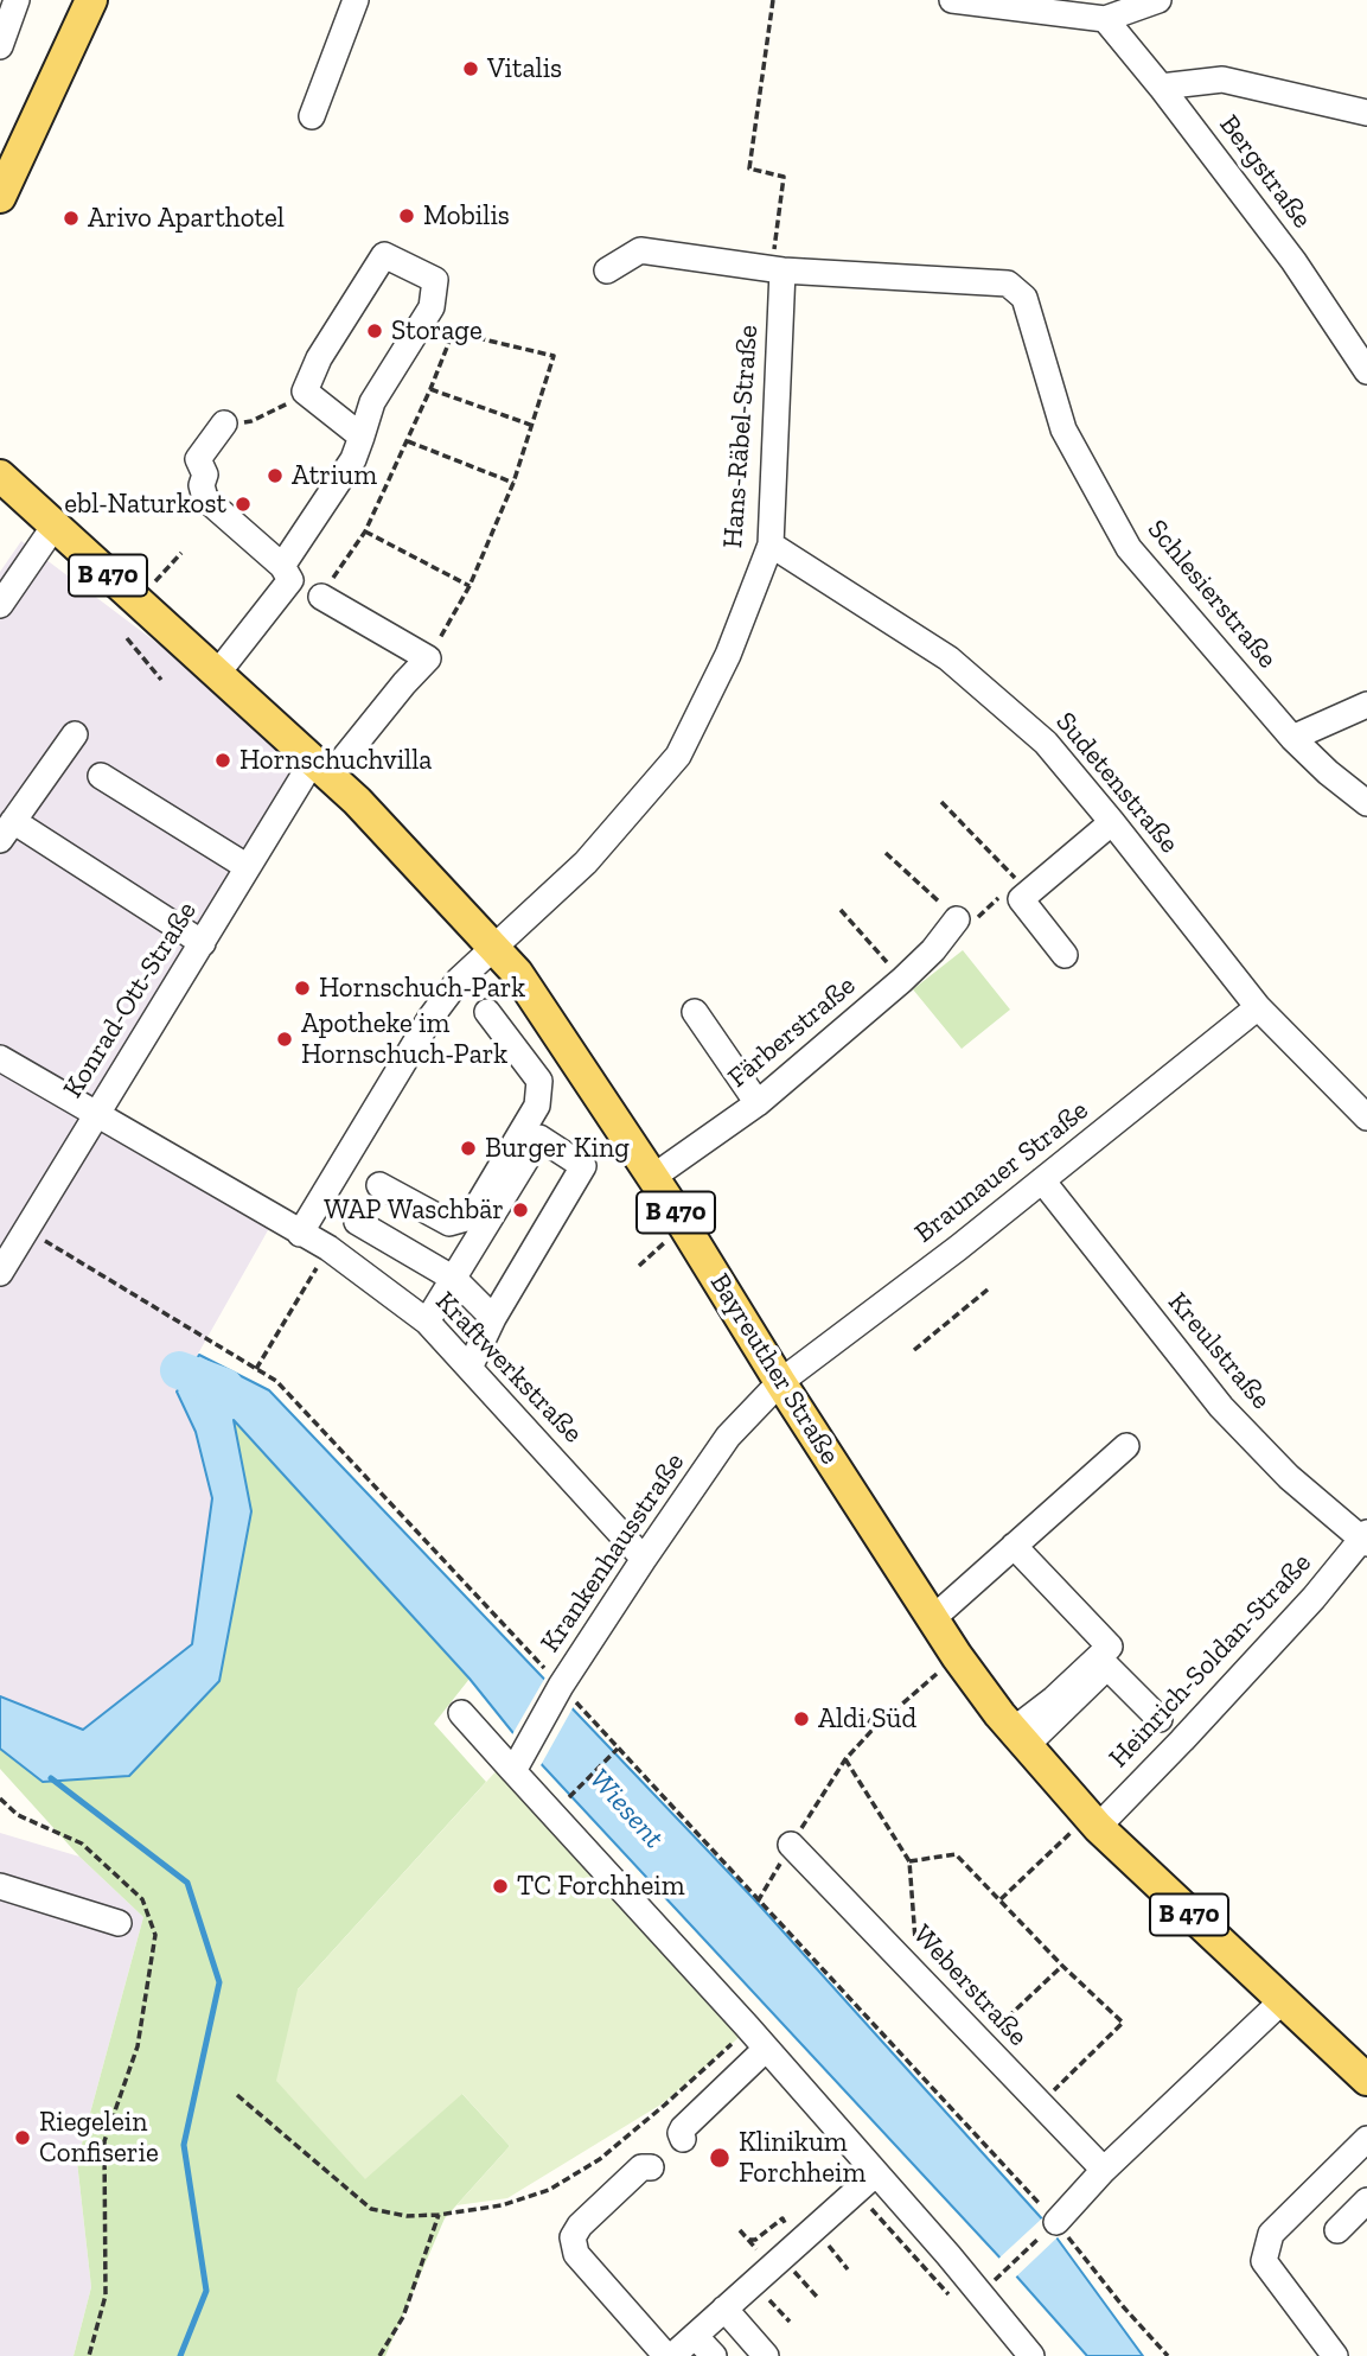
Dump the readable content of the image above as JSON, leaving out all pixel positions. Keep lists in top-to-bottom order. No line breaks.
{"streets":{"main road":["B 470","Bayreuther Straße"],"street":["Bergstraße","Hans-Räbel-Straße","Schlesierstraße","Sudetenstraße","Konrad-Ott-Straße","Färberstraße","Braunauer Straße","Kreulstraße","Kraftwerkstraße","Krankenhausstraße","Heinrich-Soldan-Straße","Weberstraße"]},"crossings":[["Hans-Räbel-Straße","Schlesierstraße"],["Hans-Räbel-Straße","Sudetenstraße"],["Hans-Räbel-Straße","Kraftwerkstraße"],["Hans-Räbel-Straße","Bayreuther Straße"],["Sudetenstraße","Braunauer Straße"],["Konrad-Ott-Straße","Kraftwerkstraße"],["Konrad-Ott-Straße","Bayreuther Straße"],["Färberstraße","Bayreuther Straße"],["Braunauer Straße","Kreulstraße"],["Braunauer Straße","Bayreuther Straße"],["Braunauer Straße","Krankenhausstraße"],["Kreulstraße","Heinrich-Soldan-Straße"],["Kraftwerkstraße","Krankenhausstraße"],["Bayreuther Straße","Krankenhausstraße"],["Bayreuther Straße","Heinrich-Soldan-Straße"]],"water":["Wiesent"],"places":["Vitalis","Mobilis","Arivo Aparthotel","Storage","Atrium","ebl-Naturkost","Hornschuchvilla","Hornschuch-Park","Apotheke im Hornschuch-Park","Burger King","WAP Waschbär","Aldi Süd","TC Forchheim","Riegelein Confiserie","Klinikum Forchheim"]}
